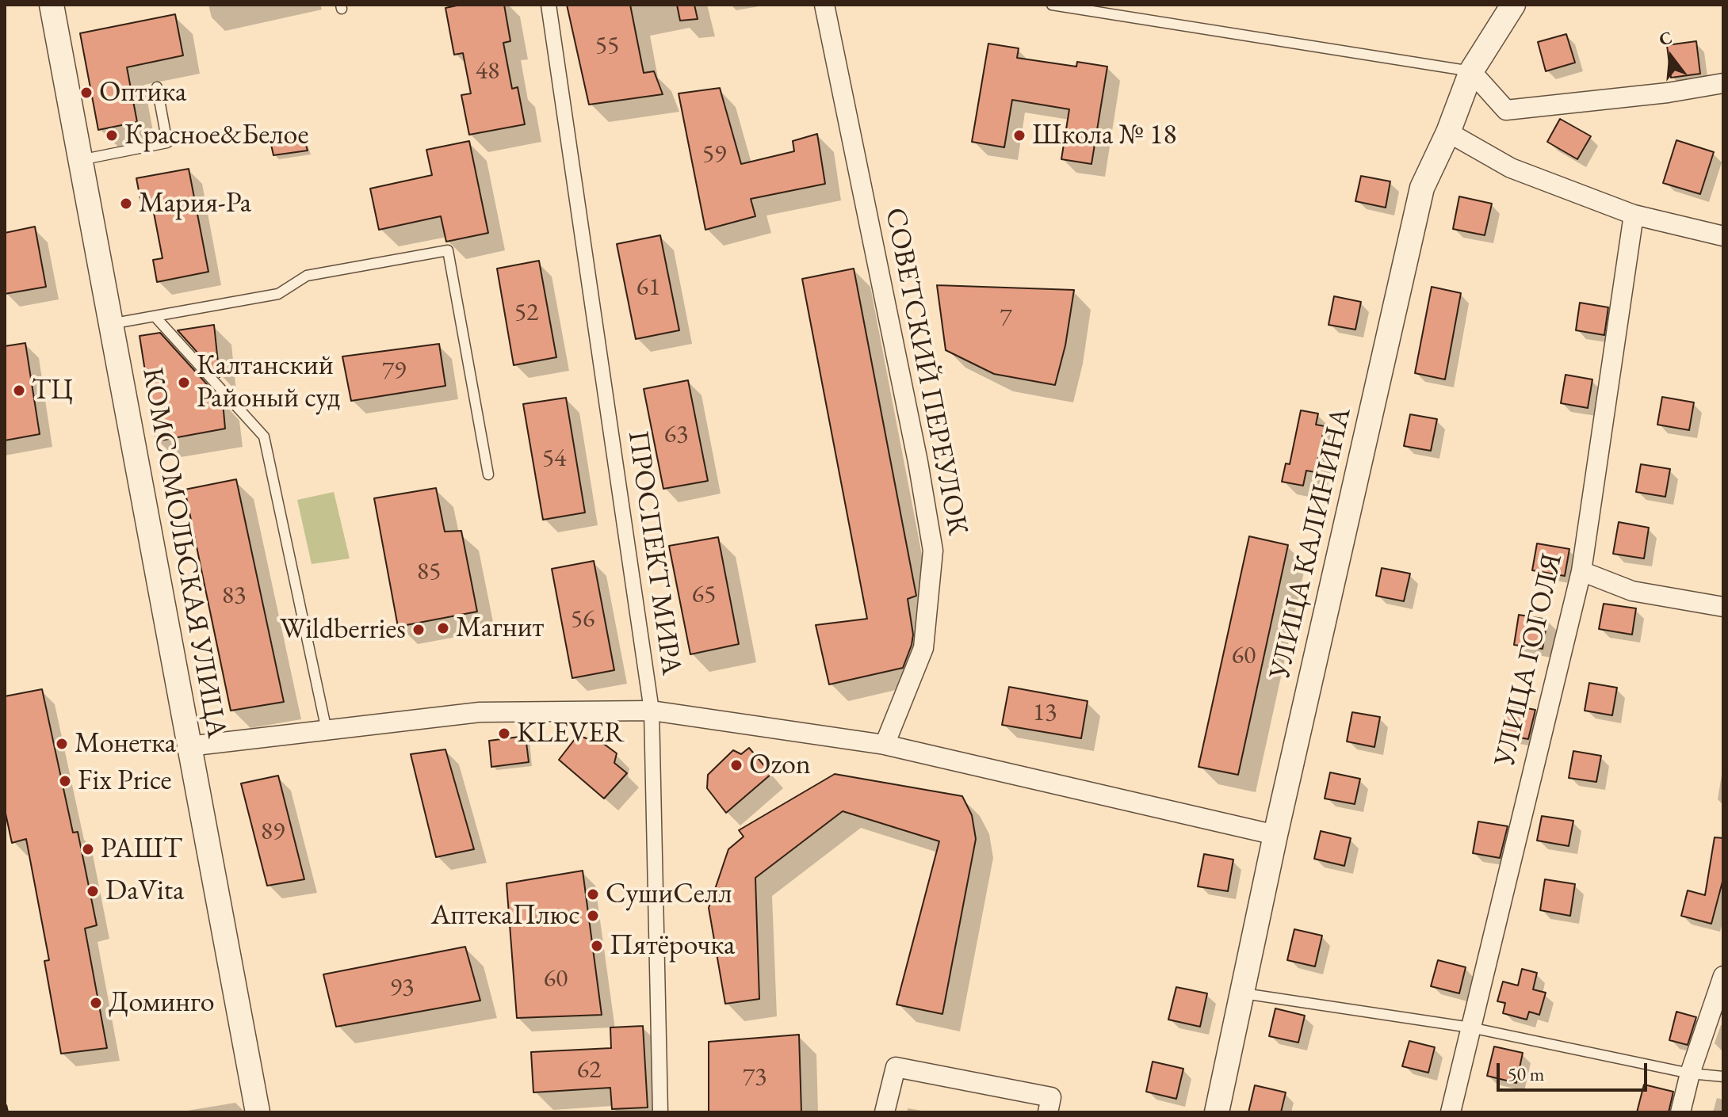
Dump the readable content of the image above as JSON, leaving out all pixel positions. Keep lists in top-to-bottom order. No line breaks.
{"streets":{"street":["СОВЕТСКИЙ ПЕРЕУЛОК","УЛИЦА КАЛИНИНА","КОМСОМОЛЬСКАЯ УЛИЦА","ПРОСПЕКТ МИРА","УЛИЦА ГОГОЛЯ"]},"places":["Оптика","Красное&Белое","Школа № 18","Мария-Ра","Калтанский Районый суд","ТЦ","Магнит","Wildberries","KLEVER","Монетка","Ozon","Fix Price","РАШТ","DaVita","СушиСелл","АптекаПлюс","Пятёрочка","Доминго"],"house_numbers":["55","48","59","61","52","7","79","63","54","85","65","83","56","60","13","89","60","93","62","73"],"scale_bar":"50 m","north":"top"}
